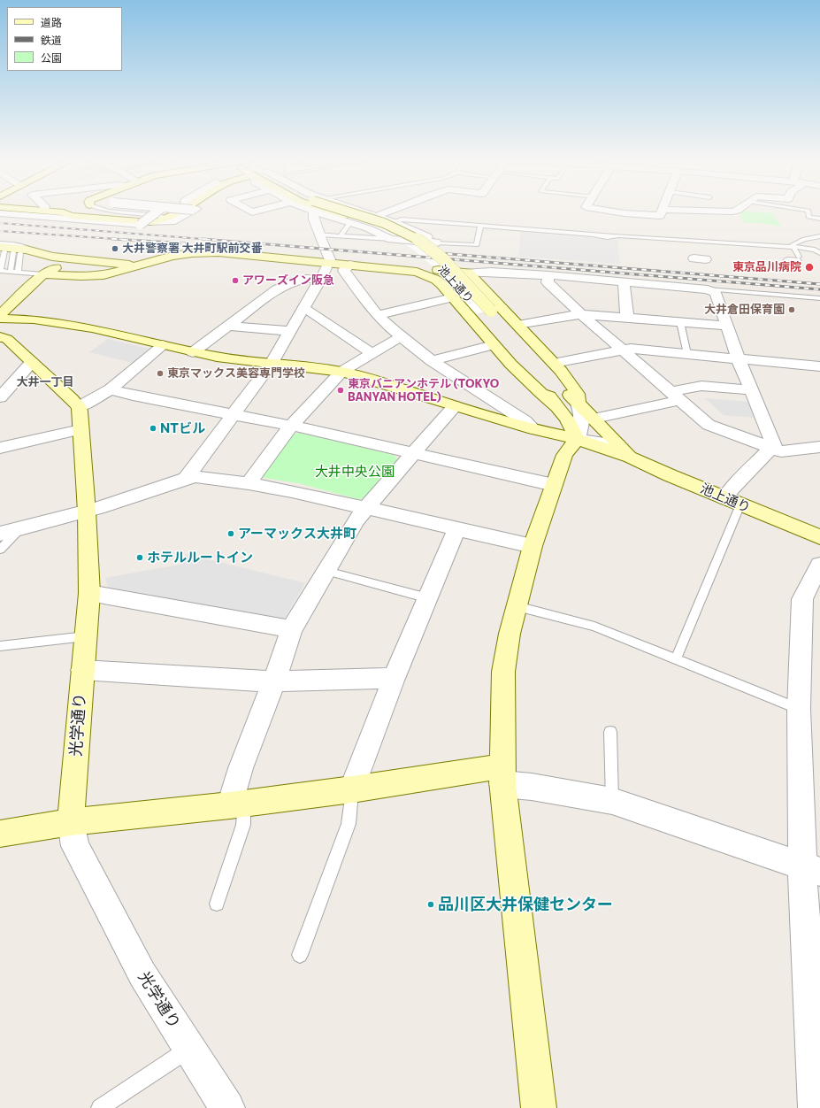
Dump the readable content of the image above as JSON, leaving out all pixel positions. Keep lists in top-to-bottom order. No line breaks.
{"streets":{"street":["池上通り","光学通り"]},"districts":["大井一丁目"],"parks":["大井中央公園"],"places":["大井警察署 大井町駅前交番","東京品川病院","アワーズイン阪急","大井倉田保育園","東京マックス美容専門学校","東京バニアンホテル (TOKYO BANYAN HOTEL)","NTビル","アーマックス大井町","ホテルルートイン","品川区大井保健センター"],"legend":["道路","鉄道","公園"]}
